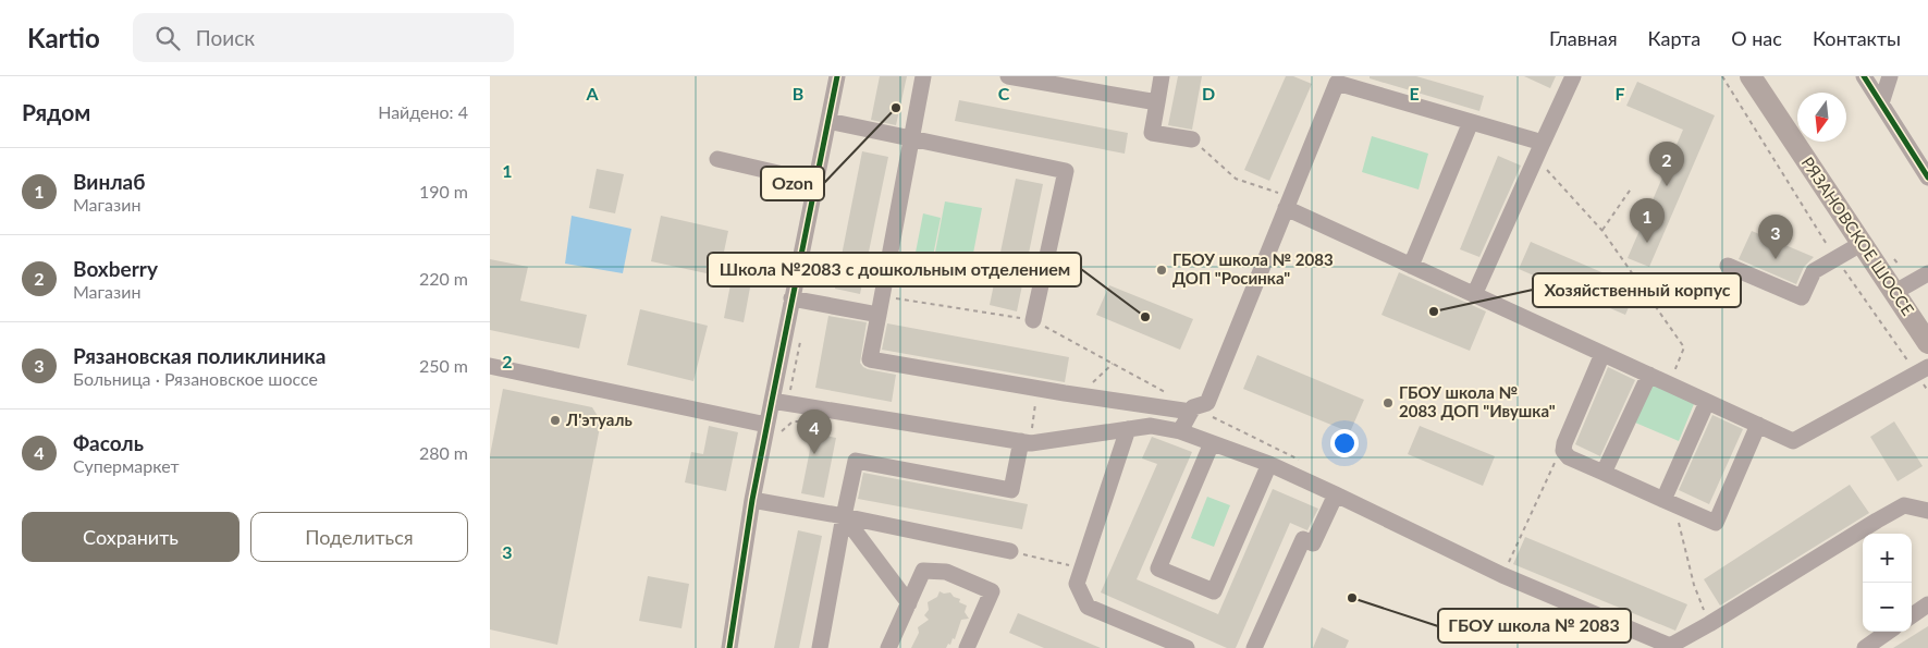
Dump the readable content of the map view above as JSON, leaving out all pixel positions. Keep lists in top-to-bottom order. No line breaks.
{"streets":{"main road":["РЯЗАНОВСКОЕ ШОССЕ"]},"places":["Ozon","ГБОУ школа № 2083 ДОП \"Росинка\"","Хозяйственный корпус","Школа №2083 с дошкольным отделением","ГБОУ школа № 2083 ДОП \"Ивушка\"","Л'этуаль","ГБОУ школа № 2083"],"north":"bottom","page":{"header":"Kartio","search":"Поиск","nav":["Главная","Карта","О нас","Контакты"],"heading":["Рядом","Найдено: 4"],"pins":["2","1","3","4"],"list":[{"mark":"1","name":"Винлаб","note":"Магазин","value":"190 m"},{"mark":"2","name":"Boxberry","note":"Магазин","value":"220 m"},{"mark":"3","name":"Рязановская поликлиника","note":"Больница · Рязановское шоссе","value":"250 m"},{"mark":"4","name":"Фасоль","note":"Супермаркет","value":"280 m"}],"buttons":["Сохранить","Поделиться"],"map_buttons":["+","−"]},"grid":{"columns":["A","B","C","D","E","F"],"rows":["1","2","3"]}}
